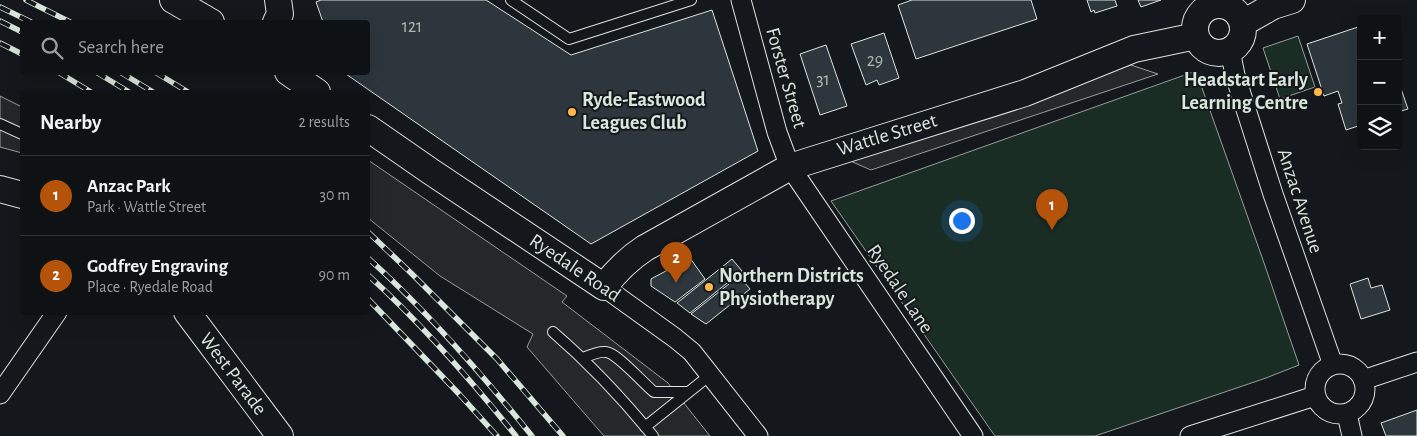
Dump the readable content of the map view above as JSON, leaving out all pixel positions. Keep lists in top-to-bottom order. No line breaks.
{"streets":{"street":["Forster Street","Wattle Street","Anzac Avenue","Ryedale Road","Ryedale Lane","West Parade"]},"crossings":[["Forster Street","Wattle Street"],["Forster Street","Ryedale Lane"],["Wattle Street","Anzac Avenue"],["Wattle Street","Ryedale Road"],["Wattle Street","Ryedale Lane"]],"places":["Headstart Early Learning Centre","Ryde-Eastwood Leagues Club","Northern Districts Physiotherapy"],"house_numbers":["121","29","31"],"page":{"map_buttons":["+","−"],"search":"Search here","heading":["Nearby","2 results"],"list":[{"mark":"1","name":"Anzac Park","note":"Park · Wattle Street","value":"30 m"},{"mark":"2","name":"Godfrey Engraving","note":"Place · Ryedale Road","value":"90 m"}],"pins":["1","2"]}}
